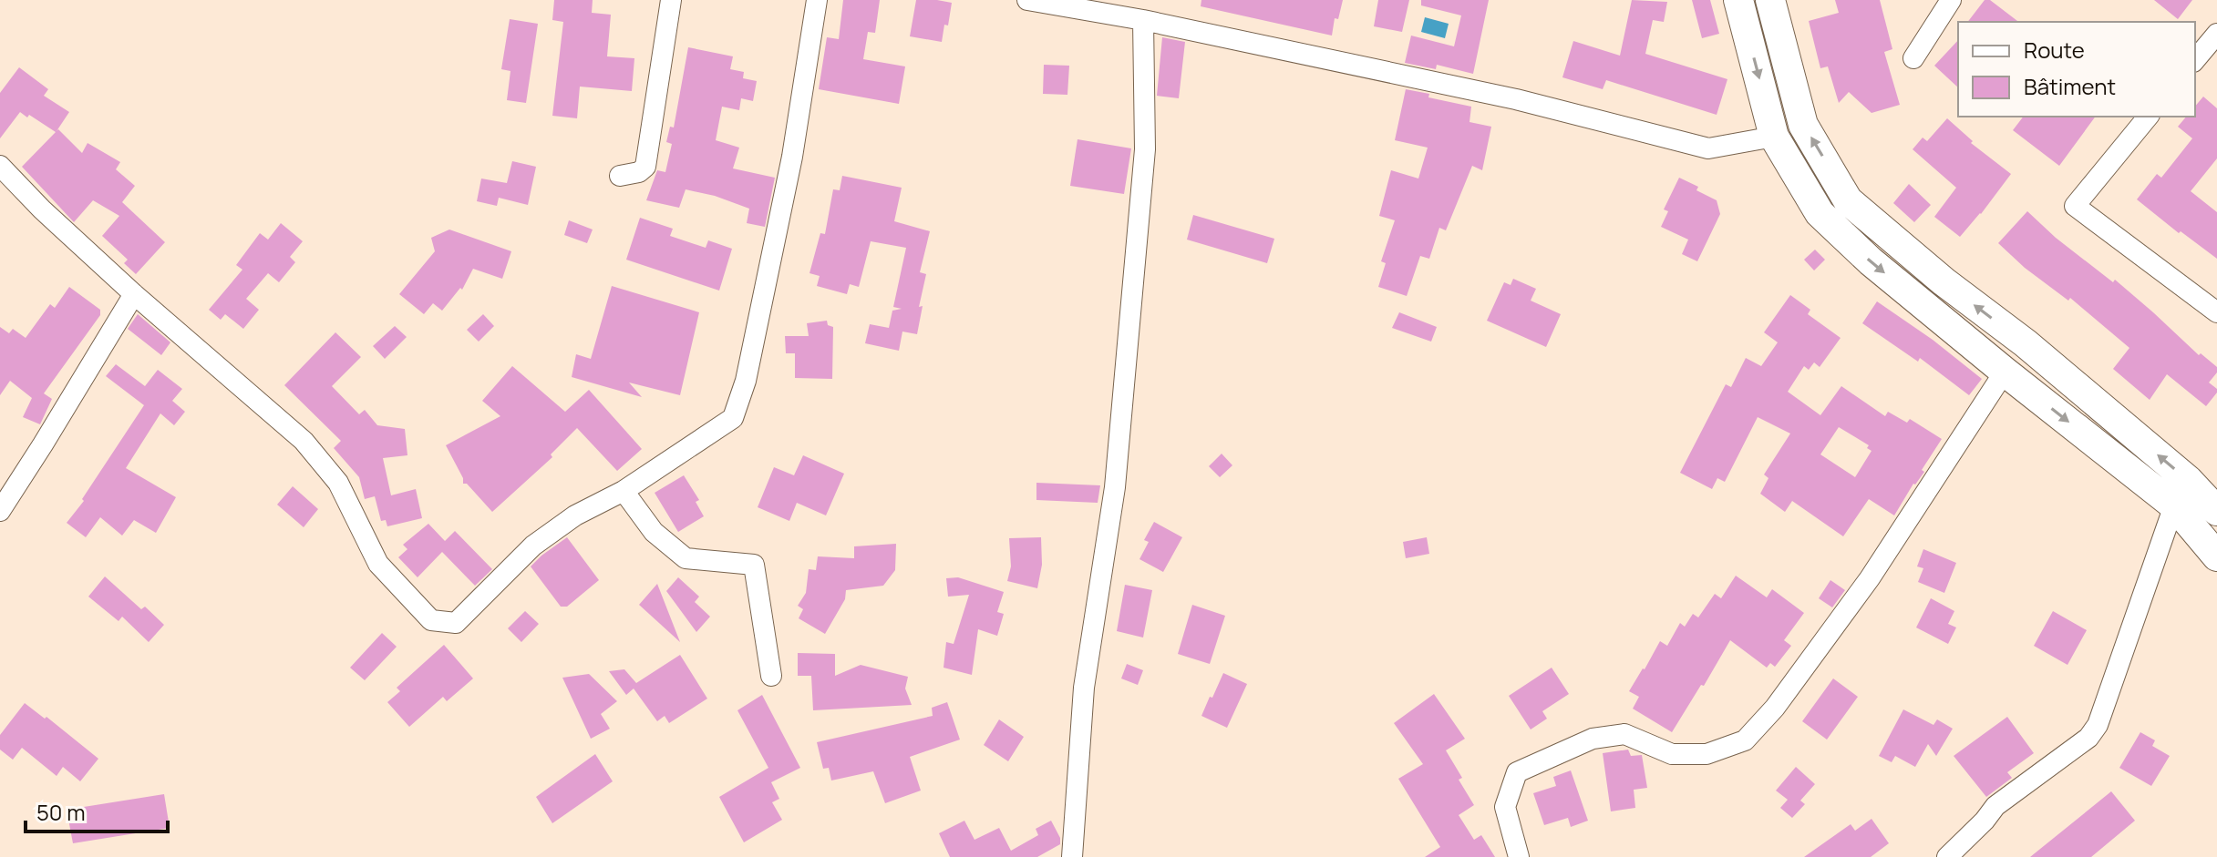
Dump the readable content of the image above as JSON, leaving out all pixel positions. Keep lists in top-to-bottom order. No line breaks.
{"legend":["Route","Bâtiment"],"scale_bar":"50 m"}
